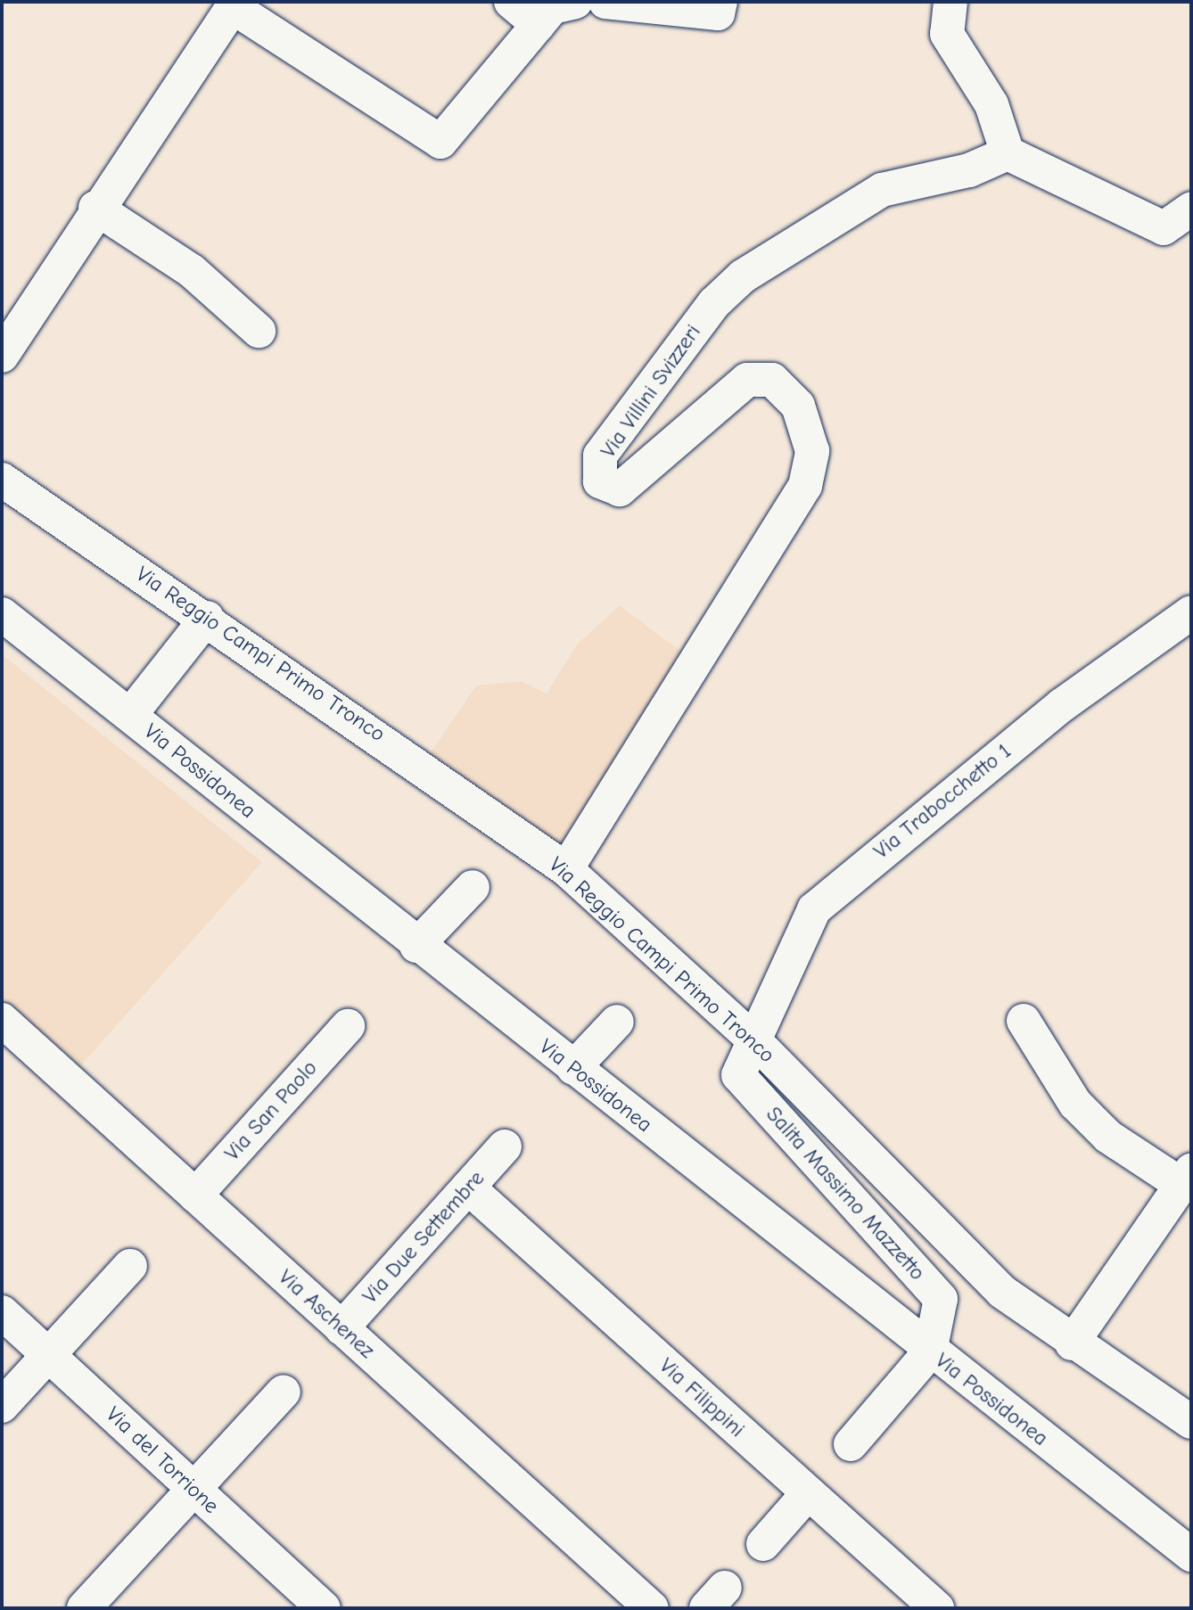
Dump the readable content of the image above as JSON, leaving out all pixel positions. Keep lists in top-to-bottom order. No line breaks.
{"streets":{"street":["Via Villini Svizzeri","Via Reggio Campi Primo Tronco","Via Possidonea","Via Trabocchetto 1","Via San Paolo","Salita Massimo Mazzetto","Via Due Settembre","Via Aschenez","Via Filippini","Via del Torrione"]},"crossings":[["Via Villini Svizzeri","Via Reggio Campi Primo Tronco"],["Via Reggio Campi Primo Tronco","Via Trabocchetto 1"],["Via Reggio Campi Primo Tronco","Salita Massimo Mazzetto"],["Via Possidonea","Salita Massimo Mazzetto"],["Via Trabocchetto 1","Salita Massimo Mazzetto"],["Via San Paolo","Via Aschenez"],["Via Due Settembre","Via Aschenez"],["Via Due Settembre","Via Filippini"]]}
